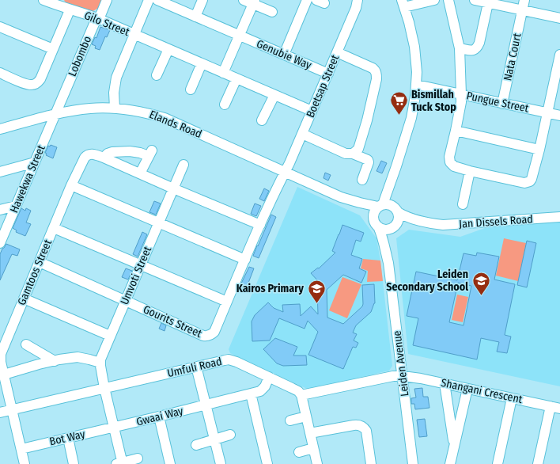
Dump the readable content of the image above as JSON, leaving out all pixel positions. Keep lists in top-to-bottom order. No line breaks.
{"streets":{"street":["Gilo Street","Genubie Way","Lobombo","Nata Court","Boetsap Street","Pungue Street","Elands Road","Hawekwa Street","Jan Dissels Road","Gamtoos Street","Umvoti Street","Gourits Street","Leiden Avenue","Umfuli Road","Shangani Crescent","Gwaai Way","Bot Way"]},"crossings":[["Gilo Street","Lobombo"],["Gilo Street","Boetsap Street"],["Genubie Way","Boetsap Street"],["Lobombo","Elands Road"],["Lobombo","Hawekwa Street"],["Nata Court","Pungue Street"],["Boetsap Street","Elands Road"],["Boetsap Street","Gourits Street"],["Elands Road","Hawekwa Street"],["Elands Road","Jan Dissels Road"],["Elands Road","Gourits Street"],["Elands Road","Leiden Avenue"],["Jan Dissels Road","Leiden Avenue"],["Gamtoos Street","Umvoti Street"],["Gamtoos Street","Gourits Street"],["Gamtoos Street","Umfuli Road"],["Gamtoos Street","Bot Way"],["Umvoti Street","Gourits Street"],["Umvoti Street","Umfuli Road"],["Umvoti Street","Gwaai Way"],["Umvoti Street","Bot Way"],["Leiden Avenue","Shangani Crescent"],["Umfuli Road","Gwaai Way"],["Gwaai Way","Bot Way"]],"places":{"supermarket":["Bismillah Tuck Stop"],"school or university":["Leiden Secondary School","Kairos Primary"]}}
